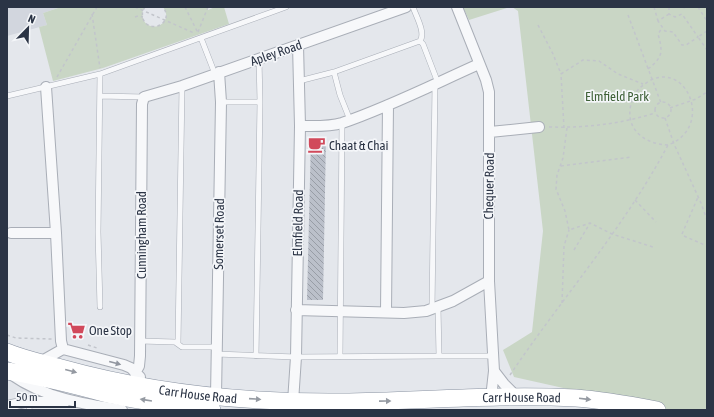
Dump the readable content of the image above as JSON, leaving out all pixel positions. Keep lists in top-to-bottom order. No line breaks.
{"streets":{"highway":["Carr House Road"],"street":["Apley Road","Chequer Road","Elmfield Road","Somerset Road","Cunningham Road"]},"crossings":[["Apley Road","Elmfield Road"],["Apley Road","Somerset Road"],["Apley Road","Cunningham Road"],["Chequer Road","Carr House Road"],["Elmfield Road","Carr House Road"],["Somerset Road","Carr House Road"]],"parks":["Elmfield Park"],"places":{"cafe":["Chaat & Chai"],"supermarket":["One Stop"]},"scale_bar":"50 m","north":"top right"}
